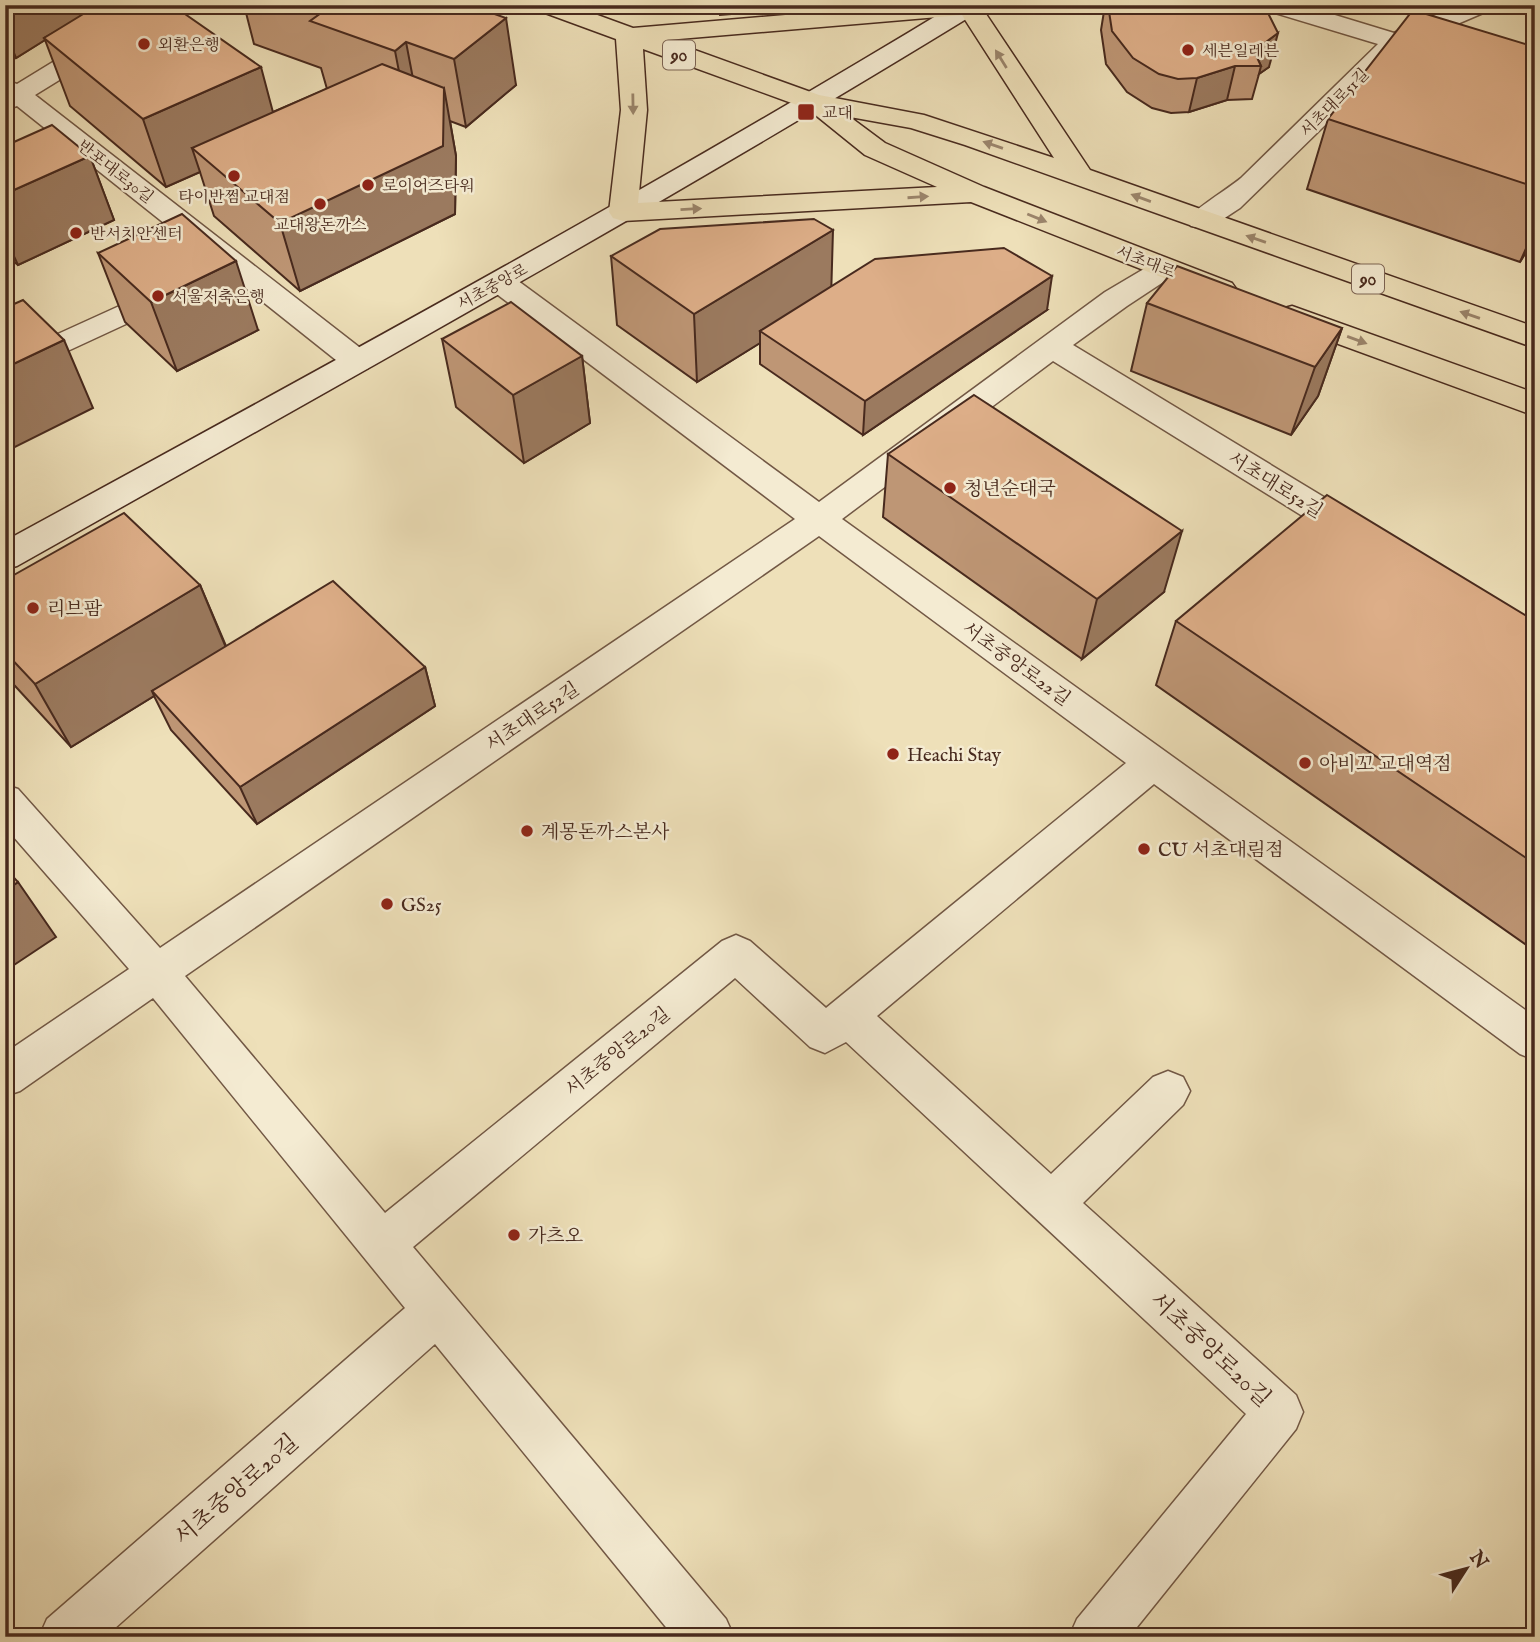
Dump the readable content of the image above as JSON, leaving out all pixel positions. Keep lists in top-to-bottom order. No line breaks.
{"streets":{"main road":["90","서초대로"],"street":["서초대로51길","반포대로30길","서초중앙로","서초대로52길","서초중앙로22길","서초중앙로20길"]},"crossings":[["서초대로51길","서초대로"],["반포대로30길","서초중앙로"],["서초대로","서초중앙로"],["서초대로","서초대로52길"],["서초중앙로","서초중앙로22길"],["서초대로52길","서초중앙로22길"],["서초중앙로22길","서초중앙로20길"]],"places":{"other":["외환은행","세븐일레븐","타이반쩜 교대점","로이어즈타워","교대왕돈까스","반서치안센터","서울저축은행","청년순대국","리브팜","Heachi Stay","아비꼬 교대역점","계몽돈까스본사","CU 서초대림점","GS25","가츠오"],"transit":["교대"]},"north":"top right"}
